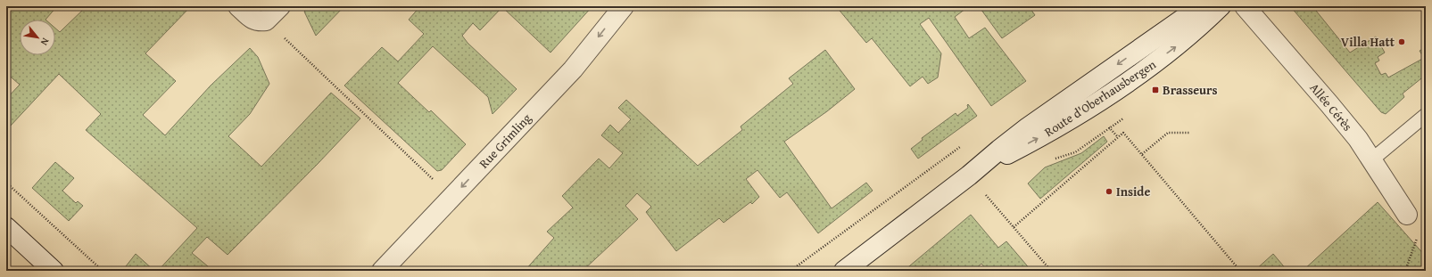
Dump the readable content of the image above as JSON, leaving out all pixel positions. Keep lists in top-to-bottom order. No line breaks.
{"streets":{"street":["Route d'Oberhausbergen","Allée Cérès","Rue Grimling"]},"one_way":["Rue Grimling"],"places":{"other":["Villa Hatt","Inside"],"transit":["Brasseurs"]},"north":"bottom right"}
